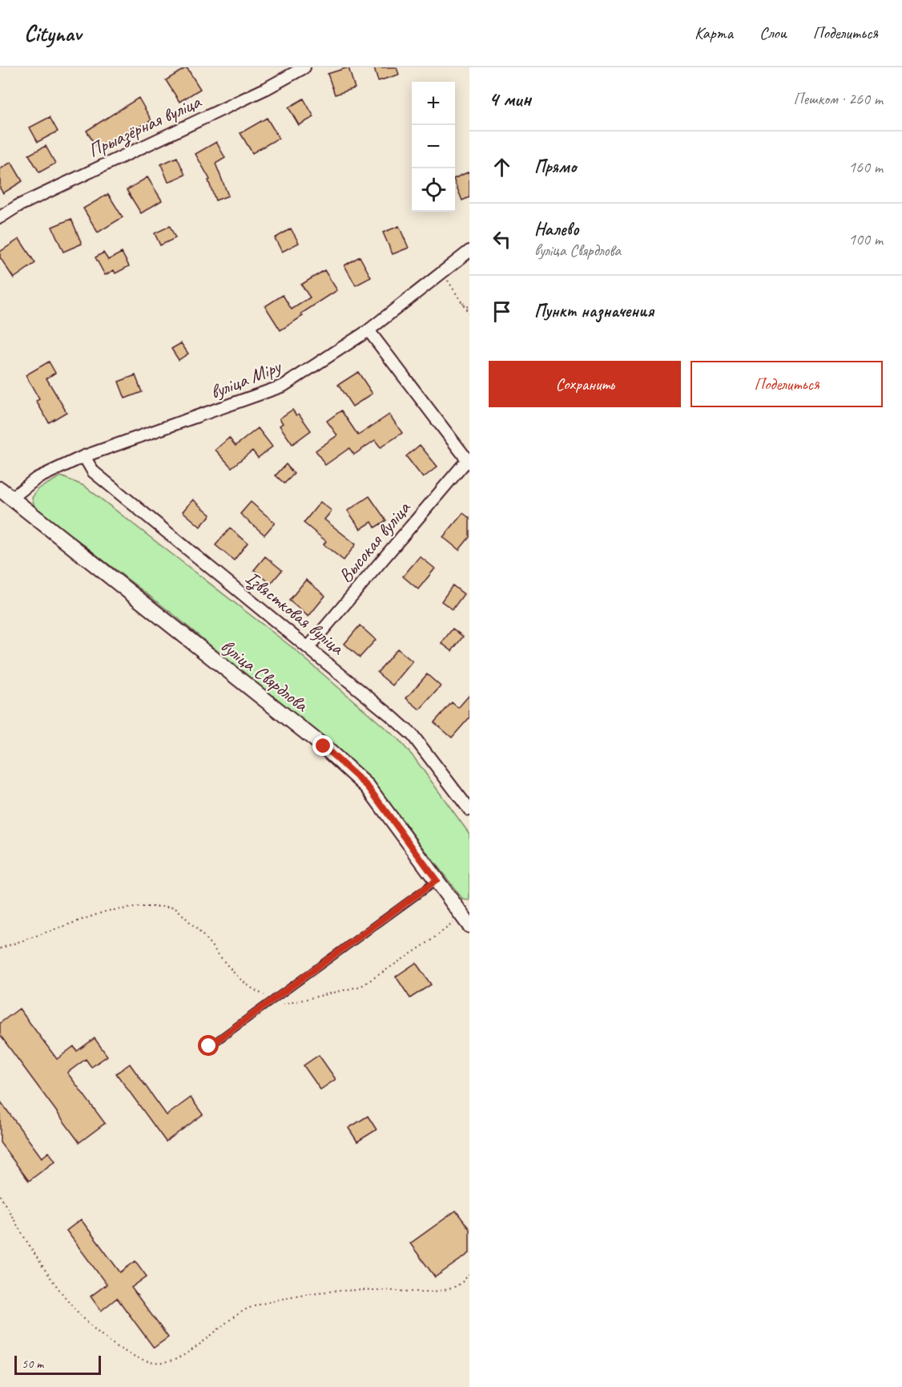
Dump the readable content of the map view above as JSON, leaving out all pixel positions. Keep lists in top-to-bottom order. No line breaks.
{"streets":{"street":["Прыазёрная вуліца","вуліца Міру","Высокая вуліца","Ізвястковая вуліца","вуліца Свярдлова"]},"crossings":[["вуліца Міру","Ізвястковая вуліца"],["вуліца Міру","вуліца Свярдлова"],["Высокая вуліца","Ізвястковая вуліца"]],"scale_bar":"50 m","page":{"header":"Citynav","nav":["Карта","Слои","Поделиться"],"heading":["4 мин","Пешком · 260 m"],"map_buttons":["+","−"],"list":[["Прямо","160 m"],["Налево","вуліца Свярдлова","100 m"],"Пункт назначения"],"buttons":["Сохранить","Поделиться"],"scale":"50 m"}}
